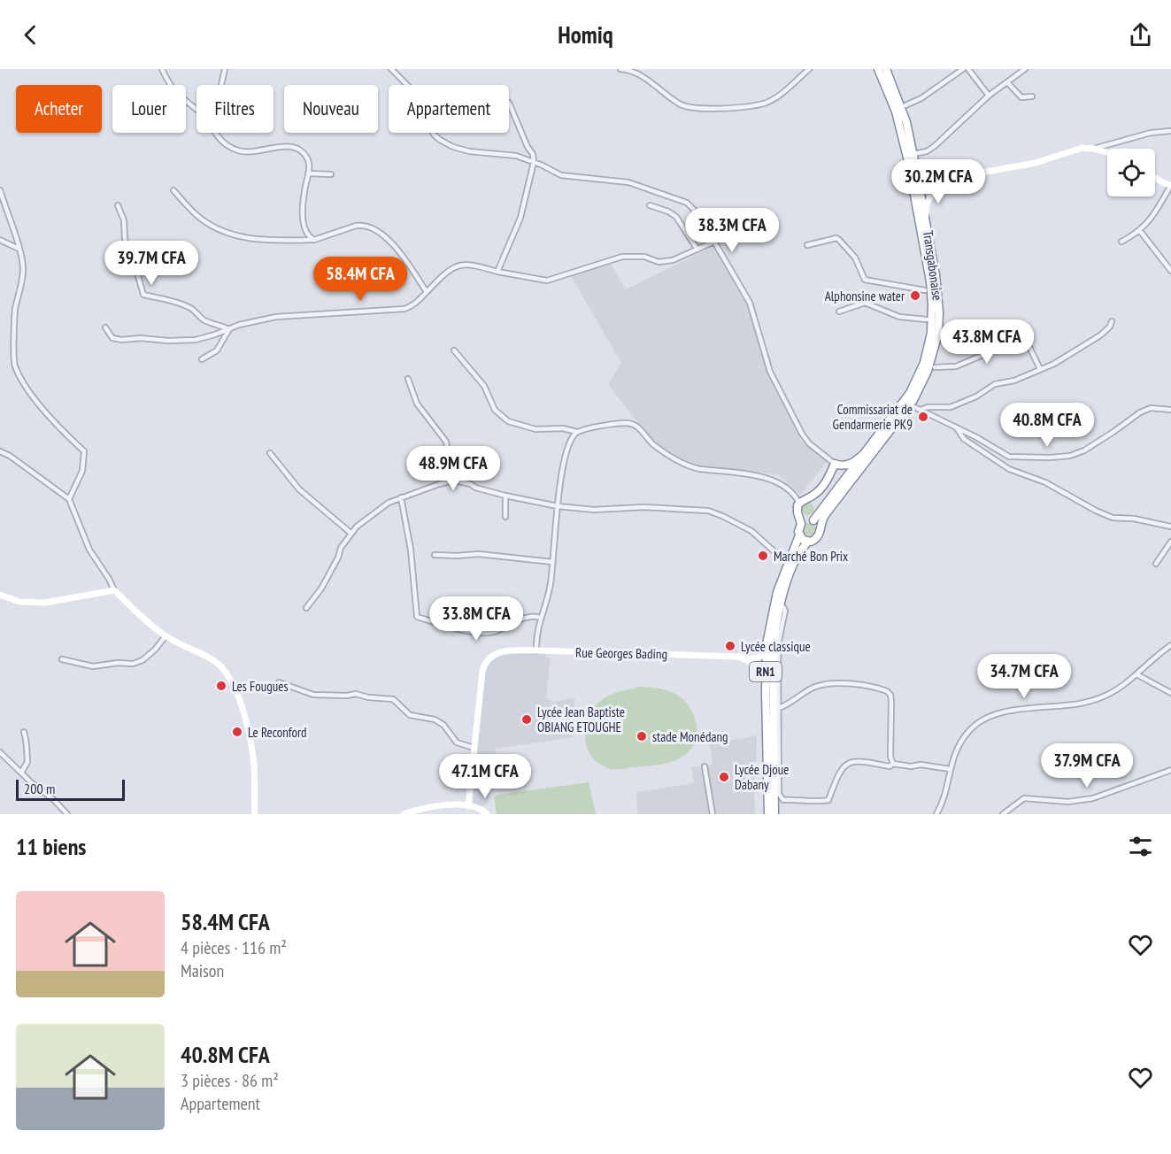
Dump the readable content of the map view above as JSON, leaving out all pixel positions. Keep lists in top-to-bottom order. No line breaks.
{"streets":{"highway":["Transgabonaise","RN1"],"street":["Rue Georges Bading"]},"crossings":[["Transgabonaise","RN1"]],"places":["Alphonsine water","Commissariat de Gendarmerie PK9","Marché Bon Prix","Lycée classique","Les Fougues","Lycée Jean Baptiste OBIANG ETOUGHE","Le Reconford","stade Monédang","Lycée Djoue Dabany"],"scale_bar":"200 m","page":{"header":"Homiq","chip":["Acheter","Louer","Filtres","Nouveau","Appartement"],"price":["30.2M CFA","38.3M CFA","39.7M CFA","58.4M CFA","43.8M CFA","40.8M CFA","48.9M CFA","33.8M CFA","34.7M CFA","37.9M CFA","47.1M CFA"],"scale":"200 m","heading":"11 biens","list":[{"name":"58.4M CFA","note":"4 pièces · 116 m² · Maison"},{"name":"40.8M CFA","note":"3 pièces · 86 m² · Appartement"}]}}
